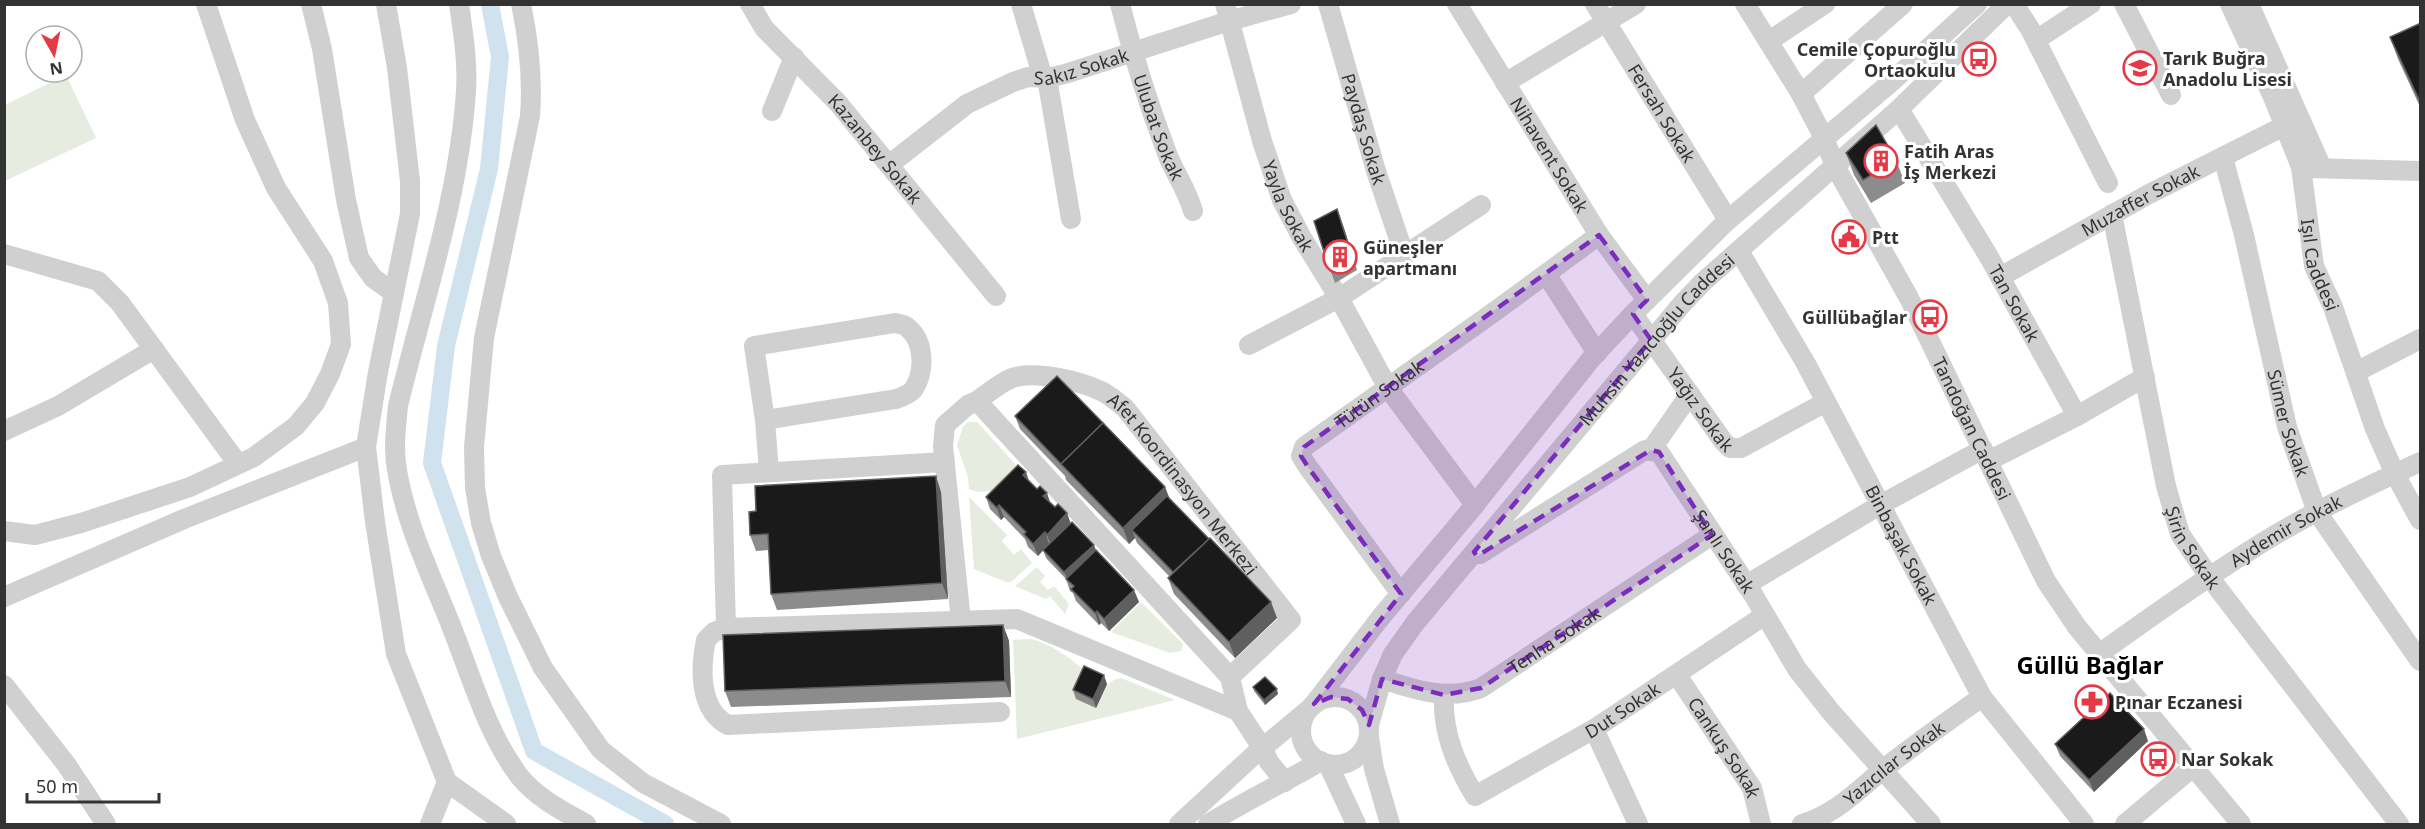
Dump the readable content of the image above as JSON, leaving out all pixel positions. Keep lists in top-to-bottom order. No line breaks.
{"streets":{"street":["Sakız Sokak","Fersah Sokak","Ulubat Sokak","Paydaş Sokak","Kazanbey Sokak","Nihavent Sokak","Muzaffer Sokak","Yayla Sokak","Işıl Caddesi","Tan Sokak","Muhsin Yazıcıoğlu Caddesi","Tütün Sokak","Yağız Sokak","Sümer Sokak","Tandoğan Caddesi","Afet Koordinasyon Merkezi","Aydemir Sokak","Binbaşak Sokak","Şirin Sokak","Şanlı Sokak","Tenha Sokak","Dut Sokak","Cankuş Sokak","Yazıcılar Sokak"]},"crossings":[["Sakız Sokak","Ulubat Sokak"],["Sakız Sokak","Kazanbey Sokak"],["Sakız Sokak","Yayla Sokak"],["Fersah Sokak","Muhsin Yazıcıoğlu Caddesi"],["Nihavent Sokak","Muhsin Yazıcıoğlu Caddesi"],["Nihavent Sokak","Tütün Sokak"],["Nihavent Sokak","Yağız Sokak"],["Muzaffer Sokak","Işıl Caddesi"],["Muzaffer Sokak","Tan Sokak"],["Muzaffer Sokak","Sümer Sokak"],["Muzaffer Sokak","Şirin Sokak"],["Yayla Sokak","Muhsin Yazıcıoğlu Caddesi"],["Yayla Sokak","Tütün Sokak"],["Işıl Caddesi","Aydemir Sokak"],["Tan Sokak","Muhsin Yazıcıoğlu Caddesi"],["Muhsin Yazıcıoğlu Caddesi","Tütün Sokak"],["Muhsin Yazıcıoğlu Caddesi","Yağız Sokak"],["Muhsin Yazıcıoğlu Caddesi","Tandoğan Caddesi"],["Muhsin Yazıcıoğlu Caddesi","Binbaşak Sokak"],["Muhsin Yazıcıoğlu Caddesi","Tenha Sokak"],["Yağız Sokak","Binbaşak Sokak"],["Sümer Sokak","Aydemir Sokak"],["Tandoğan Caddesi","Aydemir Sokak"],["Aydemir Sokak","Şirin Sokak"],["Binbaşak Sokak","Yazıcılar Sokak"],["Şanlı Sokak","Tenha Sokak"],["Şanlı Sokak","Dut Sokak"],["Şanlı Sokak","Yazıcılar Sokak"],["Tenha Sokak","Dut Sokak"],["Dut Sokak","Cankuş Sokak"]],"districts":["Güllü Bağlar"],"places":{"bus stop":["Cemile Çopuroğlu Ortaokulu","Güllübağlar","Nar Sokak"],"school or university":["Tarık Buğra Anadolu Lisesi"],"building":["Fatih Aras İş Merkezi","Güneşler apartmanı"],"public building":["Ptt"],"pharmacy":["Pınar Eczanesi"]},"scale_bar":"50 m","north":"bottom"}
